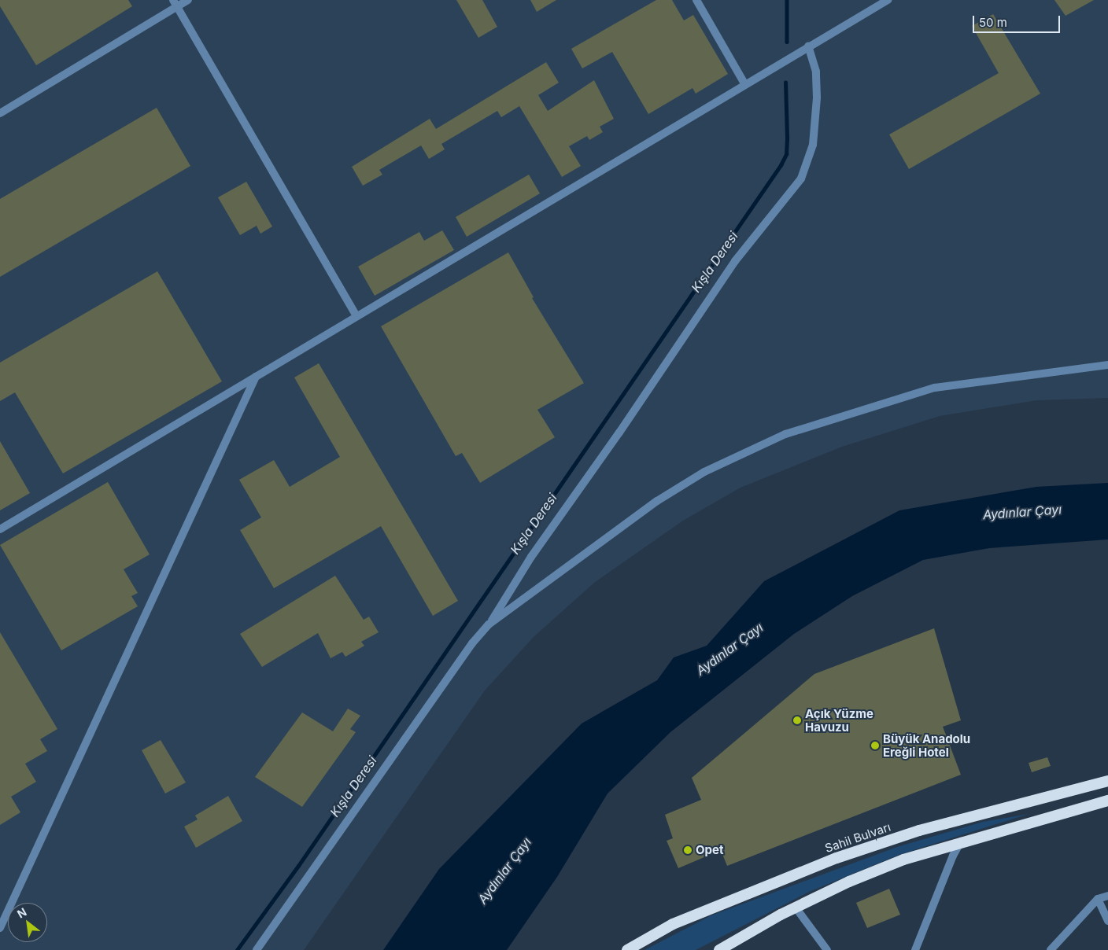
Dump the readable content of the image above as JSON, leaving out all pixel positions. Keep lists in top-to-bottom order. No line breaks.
{"streets":{"highway":["Sahil Bulvarı"]},"water":["Kışla Deresi","Aydınlar Çayı"],"places":["Açık Yüzme Havuzu","Büyük Anadolu Ereğli Hotel","Opet"],"scale_bar":"50 m","north":"top left"}
